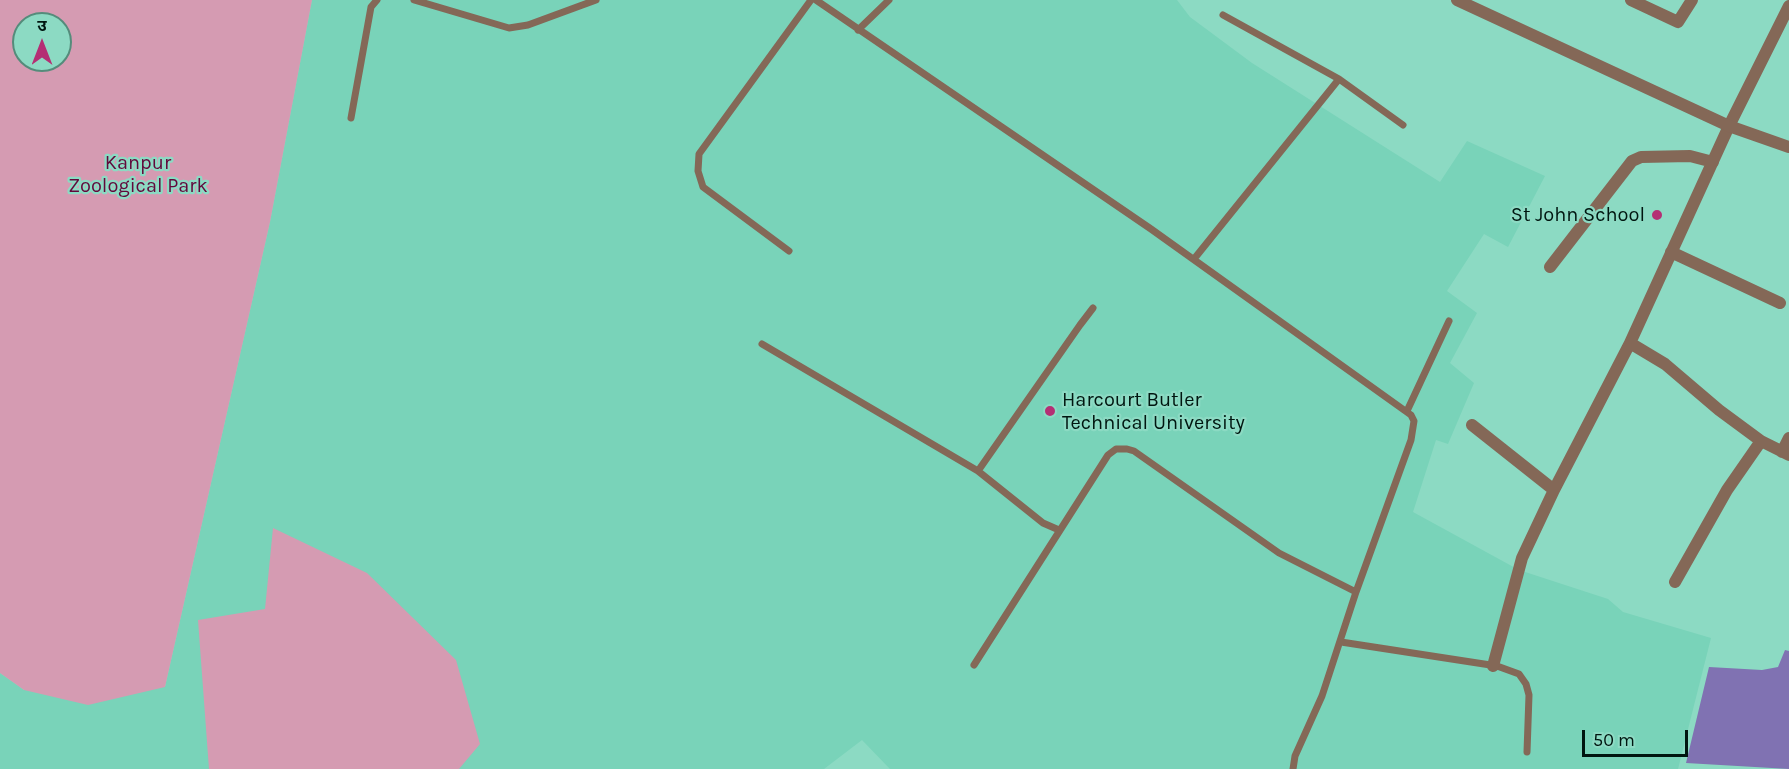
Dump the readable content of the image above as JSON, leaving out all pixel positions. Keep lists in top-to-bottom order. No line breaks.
{"parks":["Kanpur Zoological Park"],"places":["St John School","Harcourt Butler Technical University"],"scale_bar":"50 m","north":"top"}
